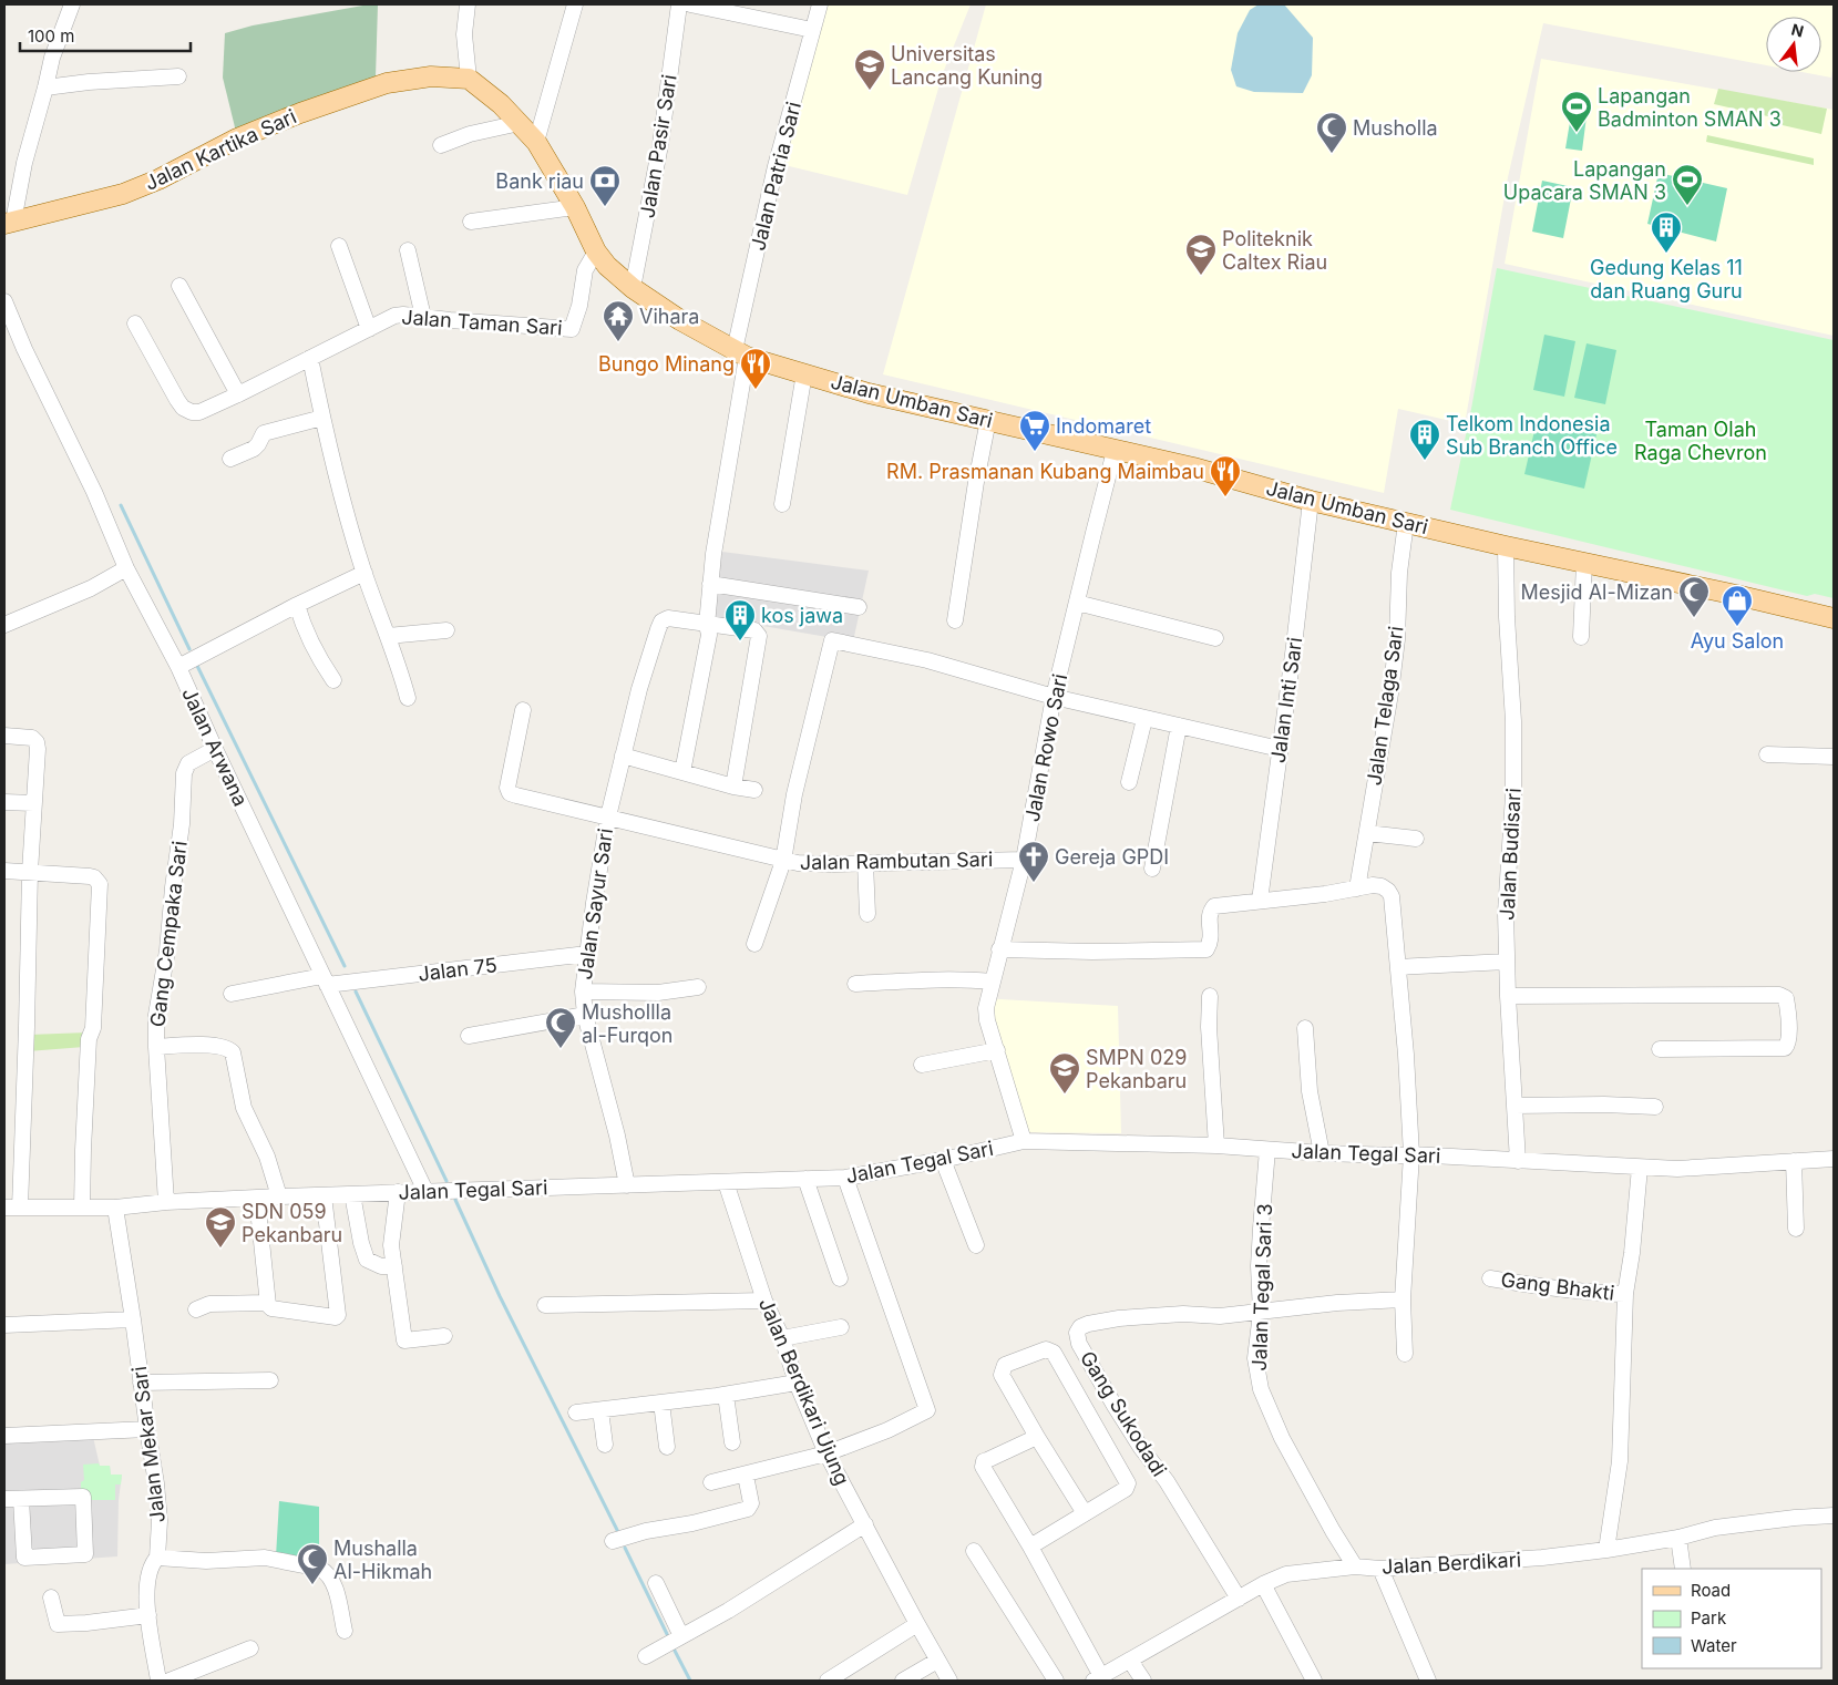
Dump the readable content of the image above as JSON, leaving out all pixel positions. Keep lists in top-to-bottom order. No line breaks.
{"streets":{"main road":["Jalan Kartika Sari","Jalan Umban Sari"],"street":["Jalan Pasir Sari","Jalan Patria Sari","Jalan Taman Sari","Jalan Inti Sari","Jalan Telaga Sari","Jalan Arwana","Jalan Rowo Sari","Jalan Budisari","Jalan Rambutan Sari","Jalan Sayur Sari","Gang Cempaka Sari","Jalan 75","Jalan Tegal Sari","Gang Bhakti","Jalan Tegal Sari 3","Jalan Berdikari Ujung","Gang Sukodadi","Jalan Mekar Sari","Jalan Berdikari"]},"crossings":[["Jalan Pasir Sari","Jalan Umban Sari"],["Jalan Kartika Sari","Jalan Umban Sari"],["Jalan Patria Sari","Jalan Umban Sari"],["Jalan Patria Sari","Jalan Sayur Sari"],["Jalan Taman Sari","Jalan Umban Sari"],["Jalan Umban Sari","Jalan Inti Sari"],["Jalan Umban Sari","Jalan Telaga Sari"],["Jalan Umban Sari","Jalan Rowo Sari"],["Jalan Umban Sari","Jalan Budisari"],["Jalan Arwana","Gang Cempaka Sari"],["Jalan Arwana","Jalan 75"],["Jalan Arwana","Jalan Tegal Sari"],["Jalan Rowo Sari","Jalan Rambutan Sari"],["Jalan Rowo Sari","Jalan Tegal Sari"],["Jalan Budisari","Jalan Tegal Sari"],["Jalan Rambutan Sari","Jalan Sayur Sari"],["Jalan Sayur Sari","Jalan 75"],["Jalan Sayur Sari","Jalan Tegal Sari"],["Gang Cempaka Sari","Jalan Tegal Sari"],["Jalan Tegal Sari","Jalan Tegal Sari 3"],["Jalan Tegal Sari","Jalan Berdikari Ujung"],["Jalan Tegal Sari","Jalan Mekar Sari"],["Jalan Tegal Sari 3","Gang Sukodadi"],["Jalan Tegal Sari 3","Jalan Berdikari"],["Gang Sukodadi","Jalan Berdikari"]],"parks":["Taman Olah Raga Chevron"],"places":{"school or university":["Universitas Lancang Kuning","Politeknik Caltex Riau","SMPN 029 Pekanbaru","SDN 059 Pekanbaru"],"sports":["Lapangan Badminton SMAN 3","Lapangan Upacara SMAN 3"],"mosque":["Musholla","Mesjid Al-Mizan","Mushollla al-Furqon","Mushalla Al-Hikmah"],"bank":["Bank riau"],"building":["Gedung Kelas 11 dan Ruang Guru","Telkom Indonesia Sub Branch Office","kos jawa"],"temple":["Vihara"],"restaurant":["Bungo Minang","RM. Prasmanan Kubang Maimbau"],"supermarket":["Indomaret"],"shop":["Ayu Salon"],"church":["Gereja GPDI"]},"legend":["Road","Park","Water"],"scale_bar":"100 m","north":"top"}
